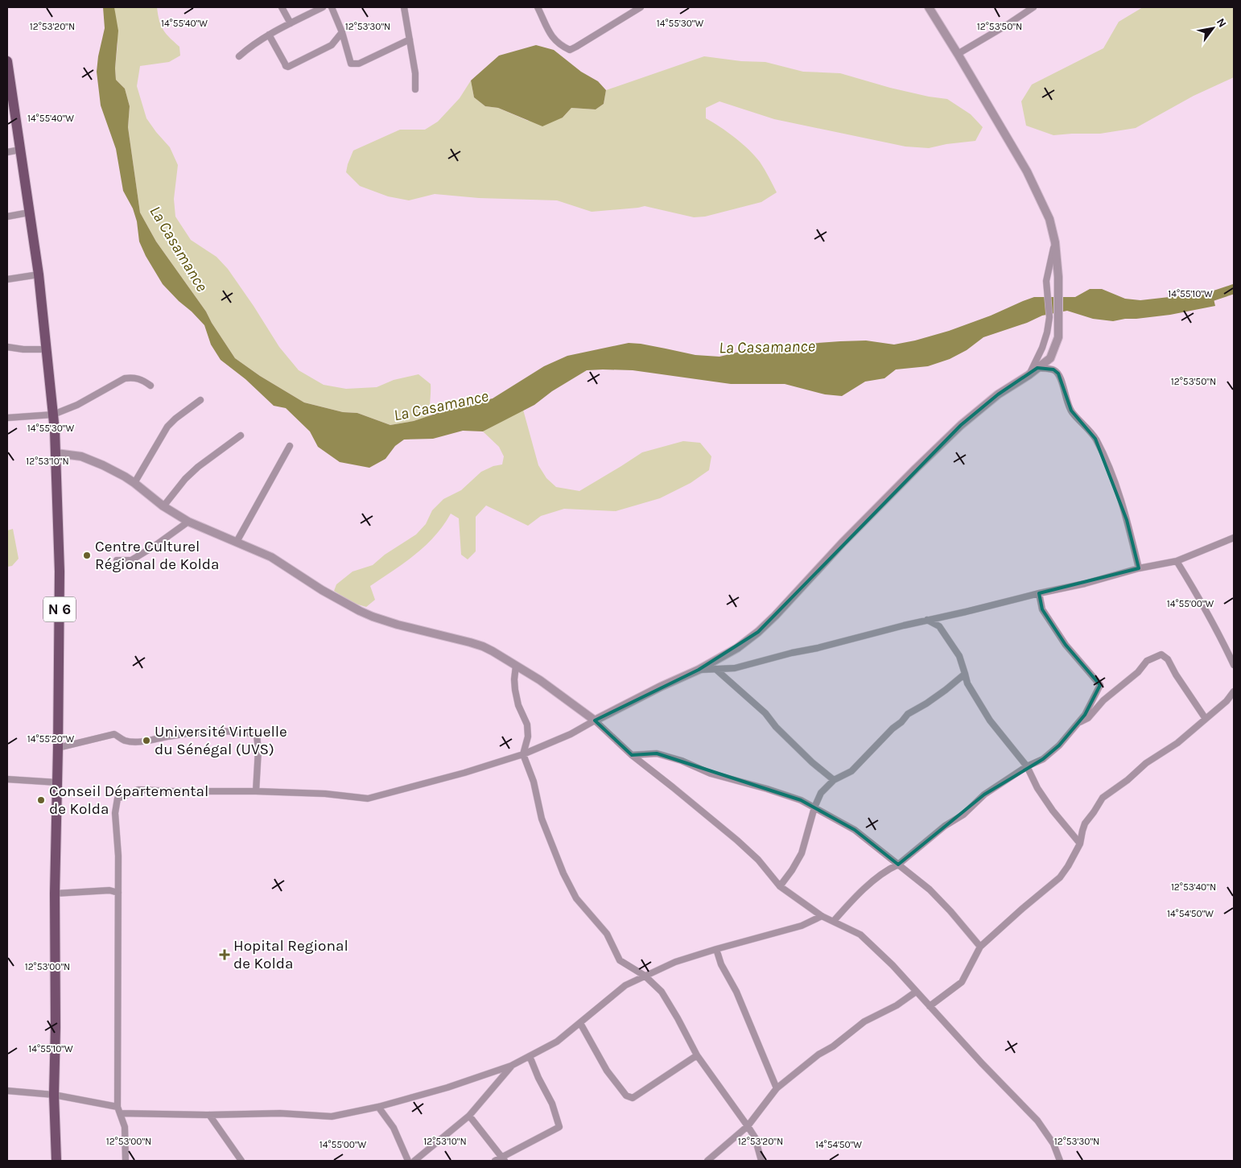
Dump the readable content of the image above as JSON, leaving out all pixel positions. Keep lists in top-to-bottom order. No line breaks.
{"streets":{"main road":["N 6"]},"water":["La Casamance"],"places":{"other":["Centre Culturel Régional de Kolda","Université Virtuelle du Sénégal (UVS)","Conseil Départemental de Kolda"],"health":["Hopital Regional de Kolda"]},"north":"top right","coordinates":["14°55'40\"W","14°55'30\"W","12°53'20\"N","12°53'30\"N","12°53'50\"N","14°55'10\"W","12°53'10\"N","14°55'00\"W","14°55'20\"W","12°53'40\"N","14°54'50\"W","12°53'00\"N"]}
